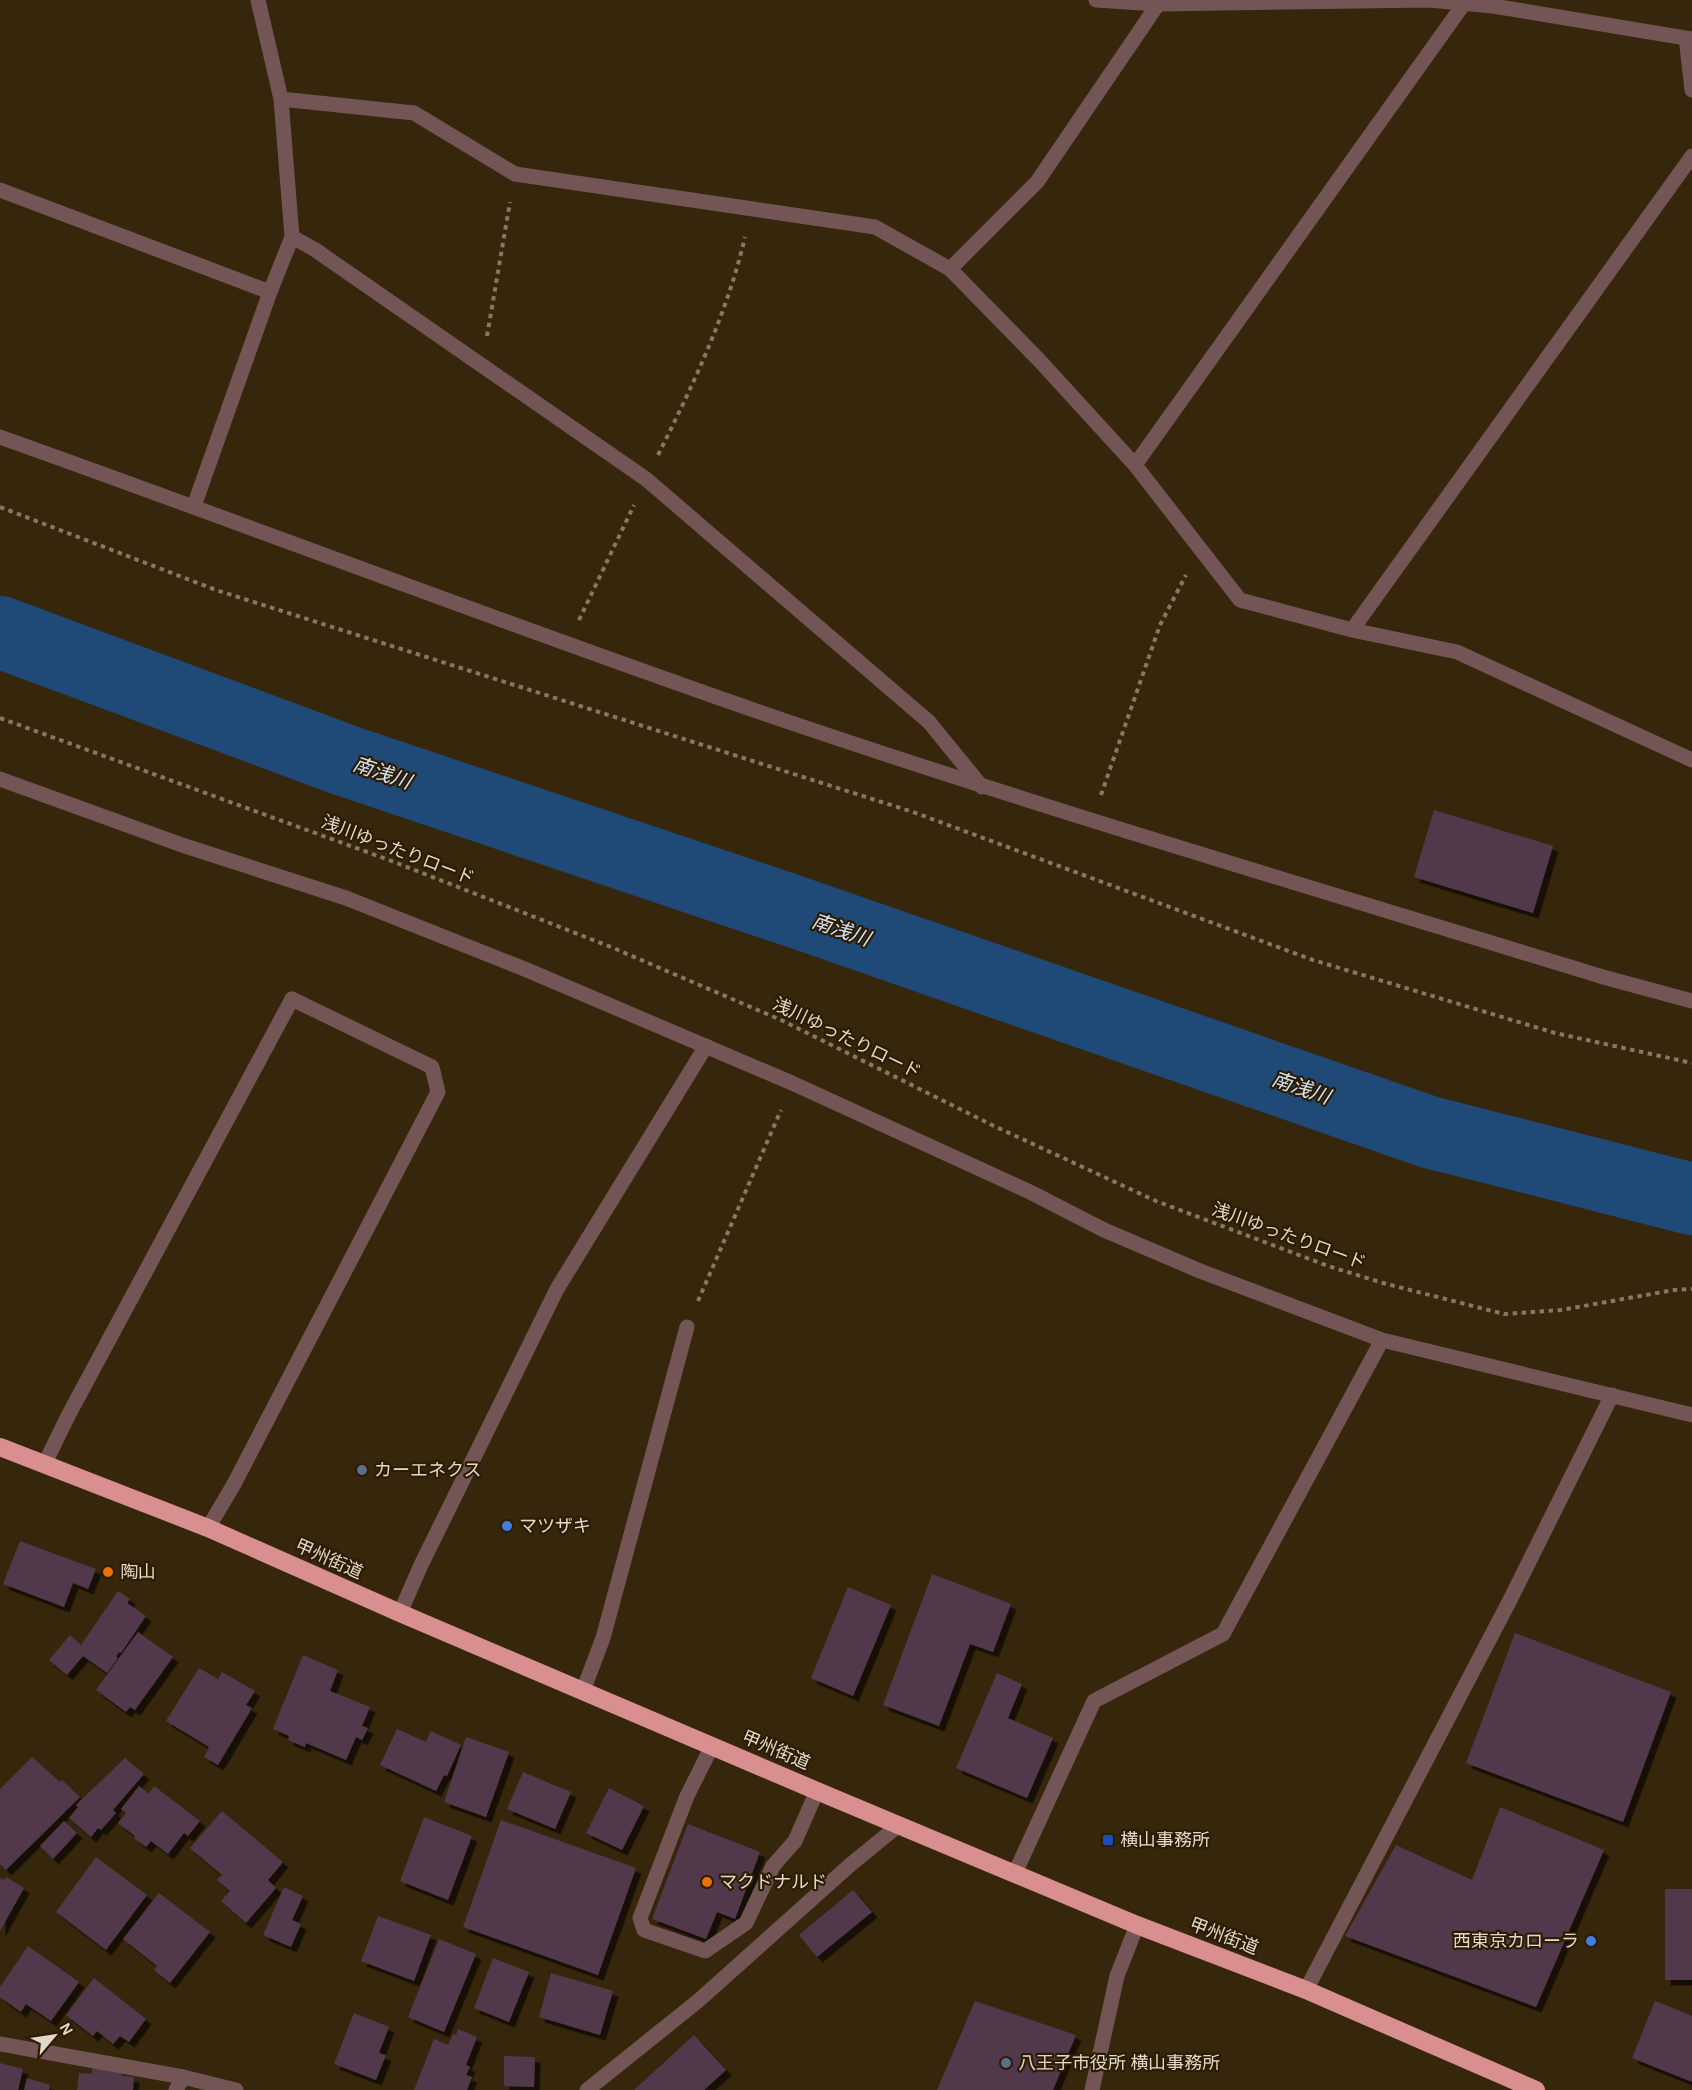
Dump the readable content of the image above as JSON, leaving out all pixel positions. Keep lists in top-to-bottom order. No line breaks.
{"streets":{"highway":["甲州街道"],"path":["浅川ゆったりロード"]},"water":["南浅川"],"places":{"other":["カーエネクス","マツザキ","陶山","マクドナルド","西東京カローラ","八王子市役所 横山事務所"],"transit":["横山事務所"]},"north":"top right"}
